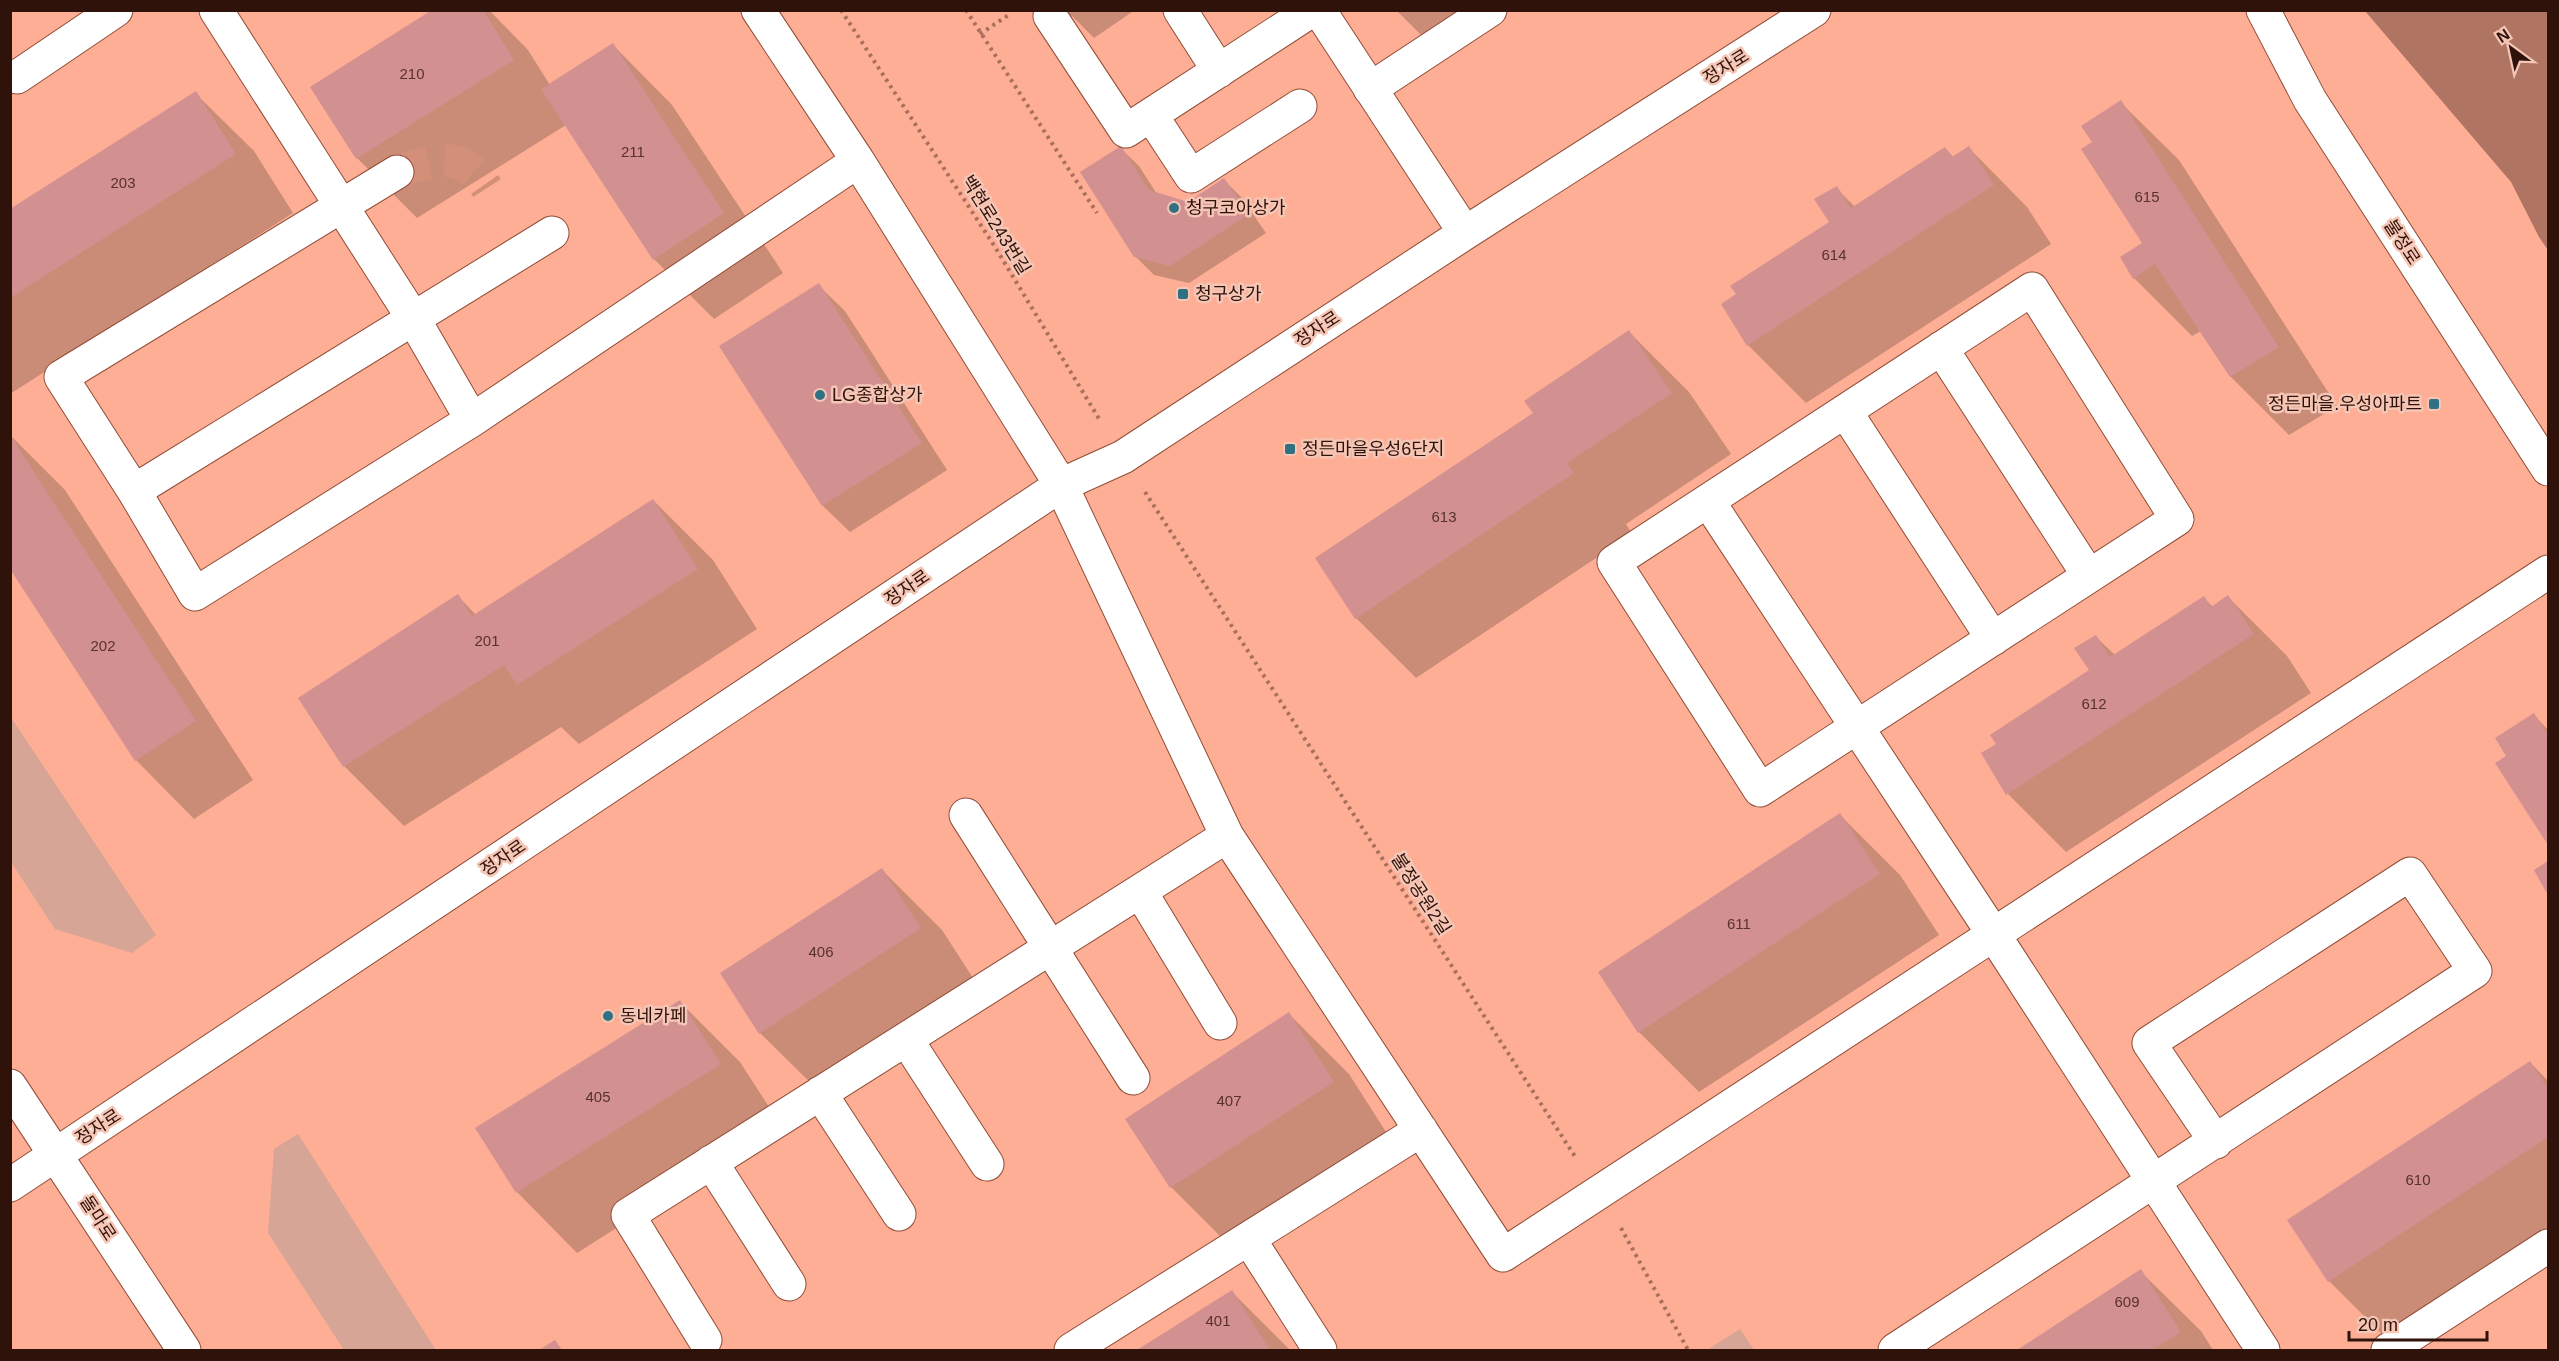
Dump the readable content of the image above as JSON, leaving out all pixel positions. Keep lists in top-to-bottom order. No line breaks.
{"streets":{"street":["정자로","불정로","돌마로"],"path":["백현로243번길","불정공원2길"]},"crossings":[["정자로","백현로243번길"],["정자로","불정공원2길"],["정자로","돌마로"],["백현로243번길","불정공원2길"]],"places":{"other":["청구코아상가","LG종합상가","동네카페"],"transit":["청구상가","정든마을.우성아파트","정든마을우성6단지"]},"house_numbers":["210","211","203","615","614","613","201","202","612","611","406","405","407","610","609","401"],"scale_bar":"20 m","north":"top left"}
